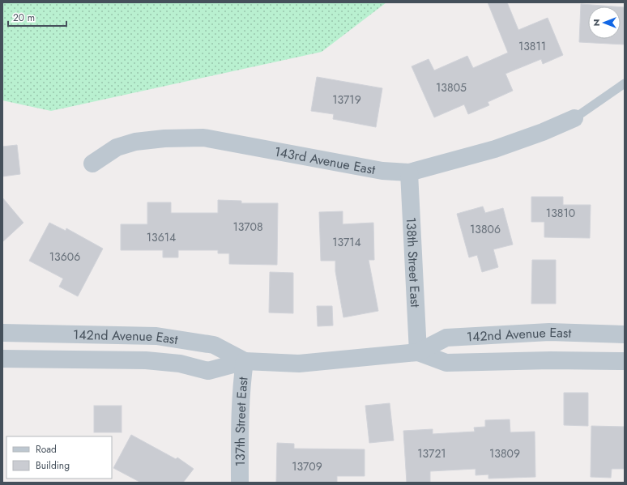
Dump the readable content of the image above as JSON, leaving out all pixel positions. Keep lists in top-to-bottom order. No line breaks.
{"streets":{"street":["143rd Avenue East","138th Street East","142nd Avenue East","137th Street East"]},"crossings":[["143rd Avenue East","138th Street East"],["138th Street East","142nd Avenue East"],["142nd Avenue East","137th Street East"]],"house_numbers":["13811","13805","13719","13810","13708","13806","13614","13714","13606","13721","13809","13709"],"legend":["Road","Building"],"scale_bar":"20 m","north":"left"}
